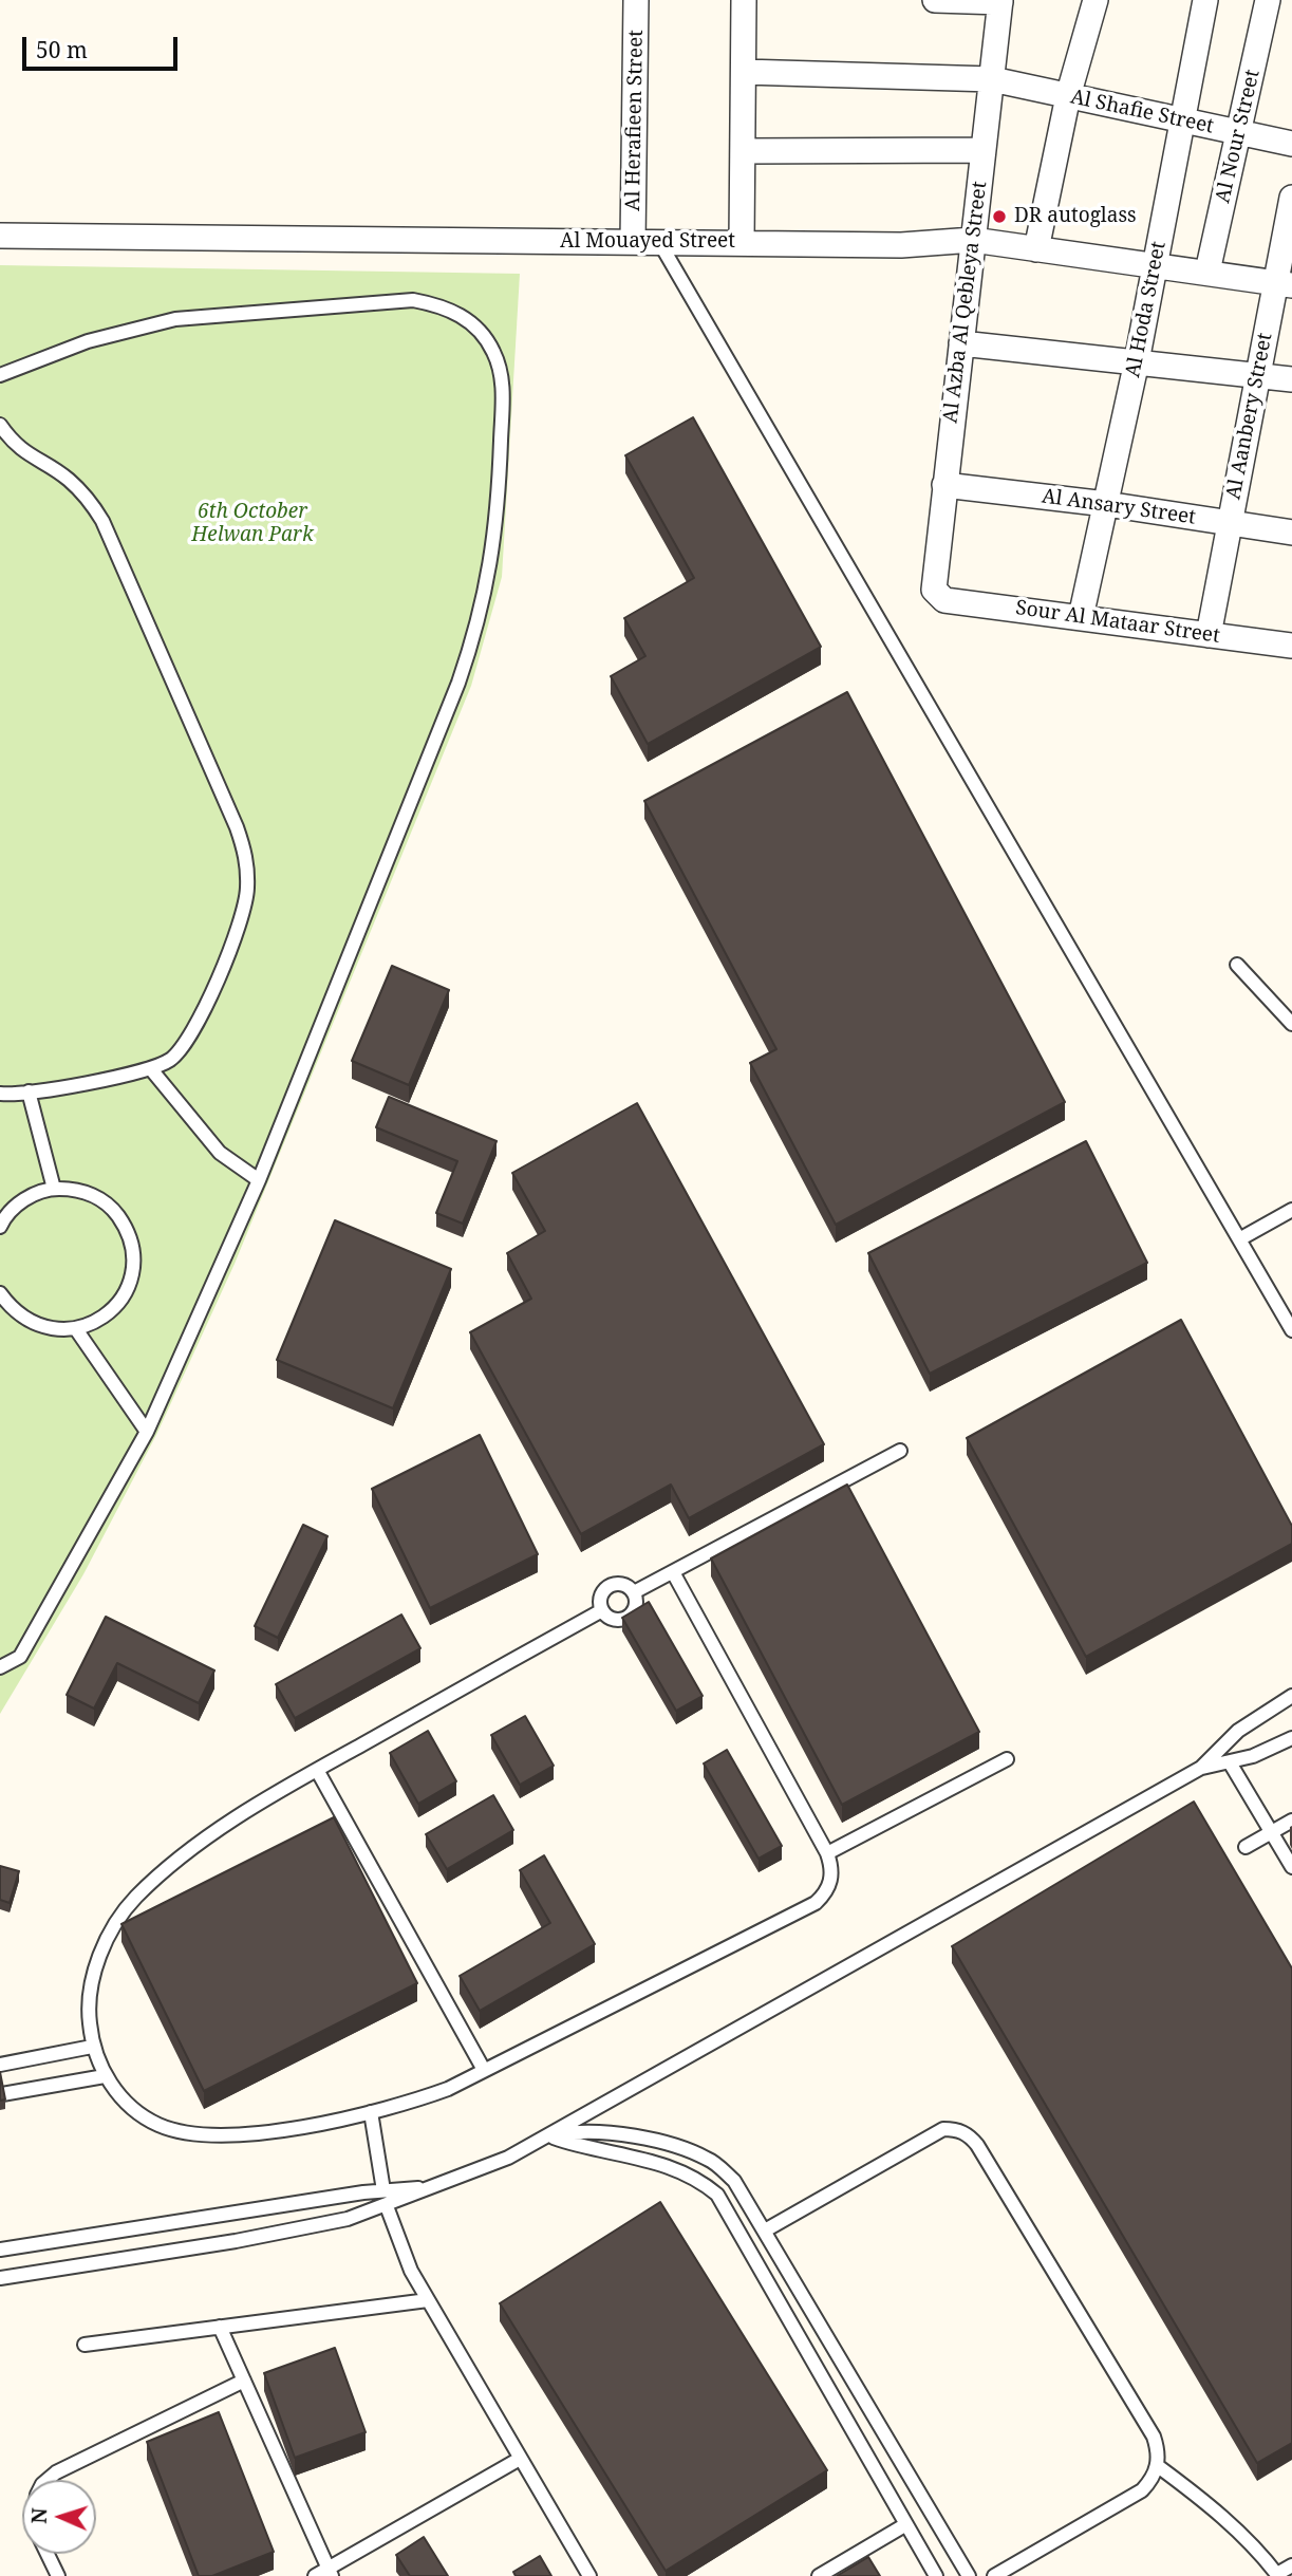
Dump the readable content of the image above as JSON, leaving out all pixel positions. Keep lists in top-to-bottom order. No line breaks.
{"streets":{"street":["Al Shafie Street","Al Herafieen Street","Al Nour Street","Al Mouayed Street","Al Azba Al Qebleya Street","Al Hoda Street","Al Aanbery Street","Al Ansary Street","Sour Al Mataar Street"]},"crossings":[["Al Shafie Street","Al Nour Street"],["Al Shafie Street","Al Azba Al Qebleya Street"],["Al Shafie Street","Al Hoda Street"],["Al Herafieen Street","Al Mouayed Street"],["Al Nour Street","Al Mouayed Street"],["Al Mouayed Street","Al Azba Al Qebleya Street"],["Al Mouayed Street","Al Hoda Street"],["Al Mouayed Street","Al Aanbery Street"],["Al Azba Al Qebleya Street","Al Ansary Street"],["Al Azba Al Qebleya Street","Sour Al Mataar Street"],["Al Hoda Street","Al Ansary Street"],["Al Hoda Street","Sour Al Mataar Street"],["Al Aanbery Street","Al Ansary Street"],["Al Aanbery Street","Sour Al Mataar Street"]],"parks":["6th October Helwan Park"],"places":["DR autoglass"],"scale_bar":"50 m","north":"left"}
